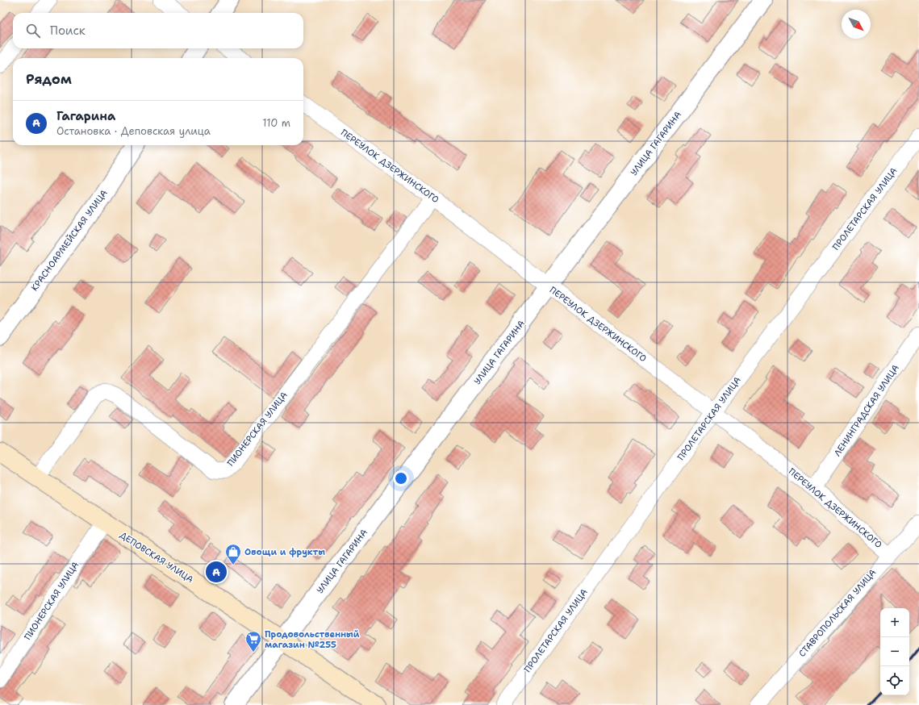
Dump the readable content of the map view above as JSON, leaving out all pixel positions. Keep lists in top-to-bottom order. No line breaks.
{"streets":{"main road":["ДЕПОВСКАЯ УЛИЦА"],"street":["УЛИЦА ГАГАРИНА","ПЕРЕУЛОК ДЗЕРЖИНСКОГО","ПРОЛЕТАРСКАЯ УЛИЦА","КРАСНОАРМЕЙСКАЯ УЛИЦА","ЛЕНИНГРАДСКАЯ УЛИЦА","ПИОНЕРСКАЯ УЛИЦА","СТАВРОПОЛЬСКАЯ УЛИЦА"]},"crossings":[["УЛИЦА ГАГАРИНА","ПЕРЕУЛОК ДЗЕРЖИНСКОГО"],["УЛИЦА ГАГАРИНА","ДЕПОВСКАЯ УЛИЦА"],["ПЕРЕУЛОК ДЗЕРЖИНСКОГО","ПРОЛЕТАРСКАЯ УЛИЦА"],["ПЕРЕУЛОК ДЗЕРЖИНСКОГО","ЛЕНИНГРАДСКАЯ УЛИЦА"],["ПЕРЕУЛОК ДЗЕРЖИНСКОГО","ПИОНЕРСКАЯ УЛИЦА"],["ПЕРЕУЛОК ДЗЕРЖИНСКОГО","СТАВРОПОЛЬСКАЯ УЛИЦА"],["ПИОНЕРСКАЯ УЛИЦА","ДЕПОВСКАЯ УЛИЦА"]],"places":{"shop":["Овощи и фрукты"],"supermarket":["Продовольственный магазин №255"]},"north":"bottom right","page":{"search":"Поиск","heading":"Рядом","list":[{"mark":"A","name":"Гагарина","note":"Остановка · Деповская улица","value":"110 m"}],"pins":"A","map_buttons":["+","−"]}}
